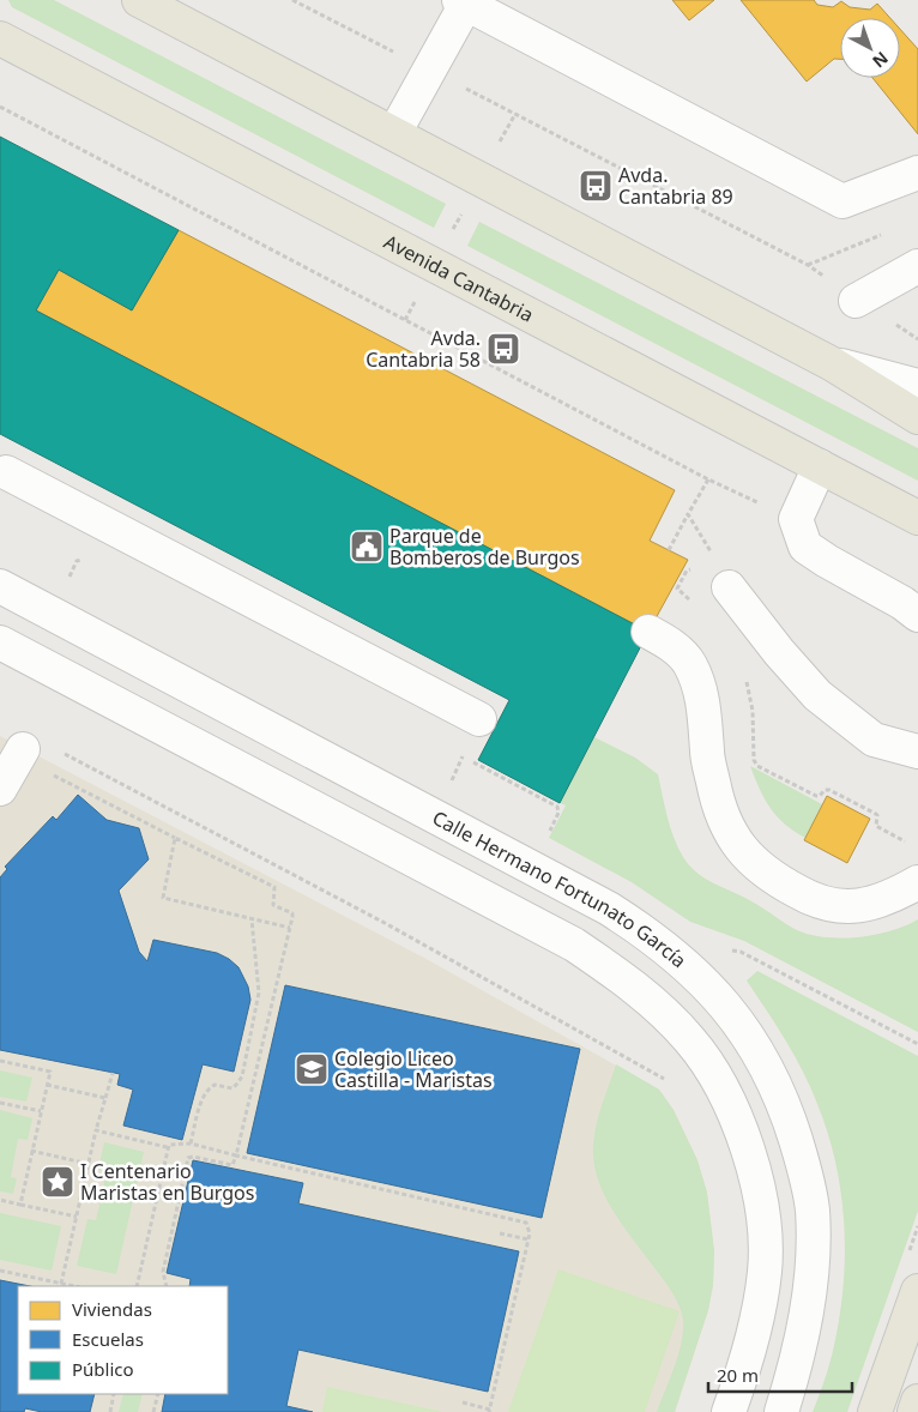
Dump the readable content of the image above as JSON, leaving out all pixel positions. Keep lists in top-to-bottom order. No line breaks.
{"streets":{"main road":["Avenida Cantabria"],"street":["Calle Hermano Fortunato García"]},"places":{"bus stop":["Avda. Cantabria 89","Avda. Cantabria 58"],"public building":["Parque de Bomberos de Burgos"],"school or university":["Colegio Liceo Castilla - Maristas"],"place":["I Centenario Maristas en Burgos"]},"legend":["Viviendas","Escuelas","Público"],"scale_bar":"20 m","north":"bottom right"}
